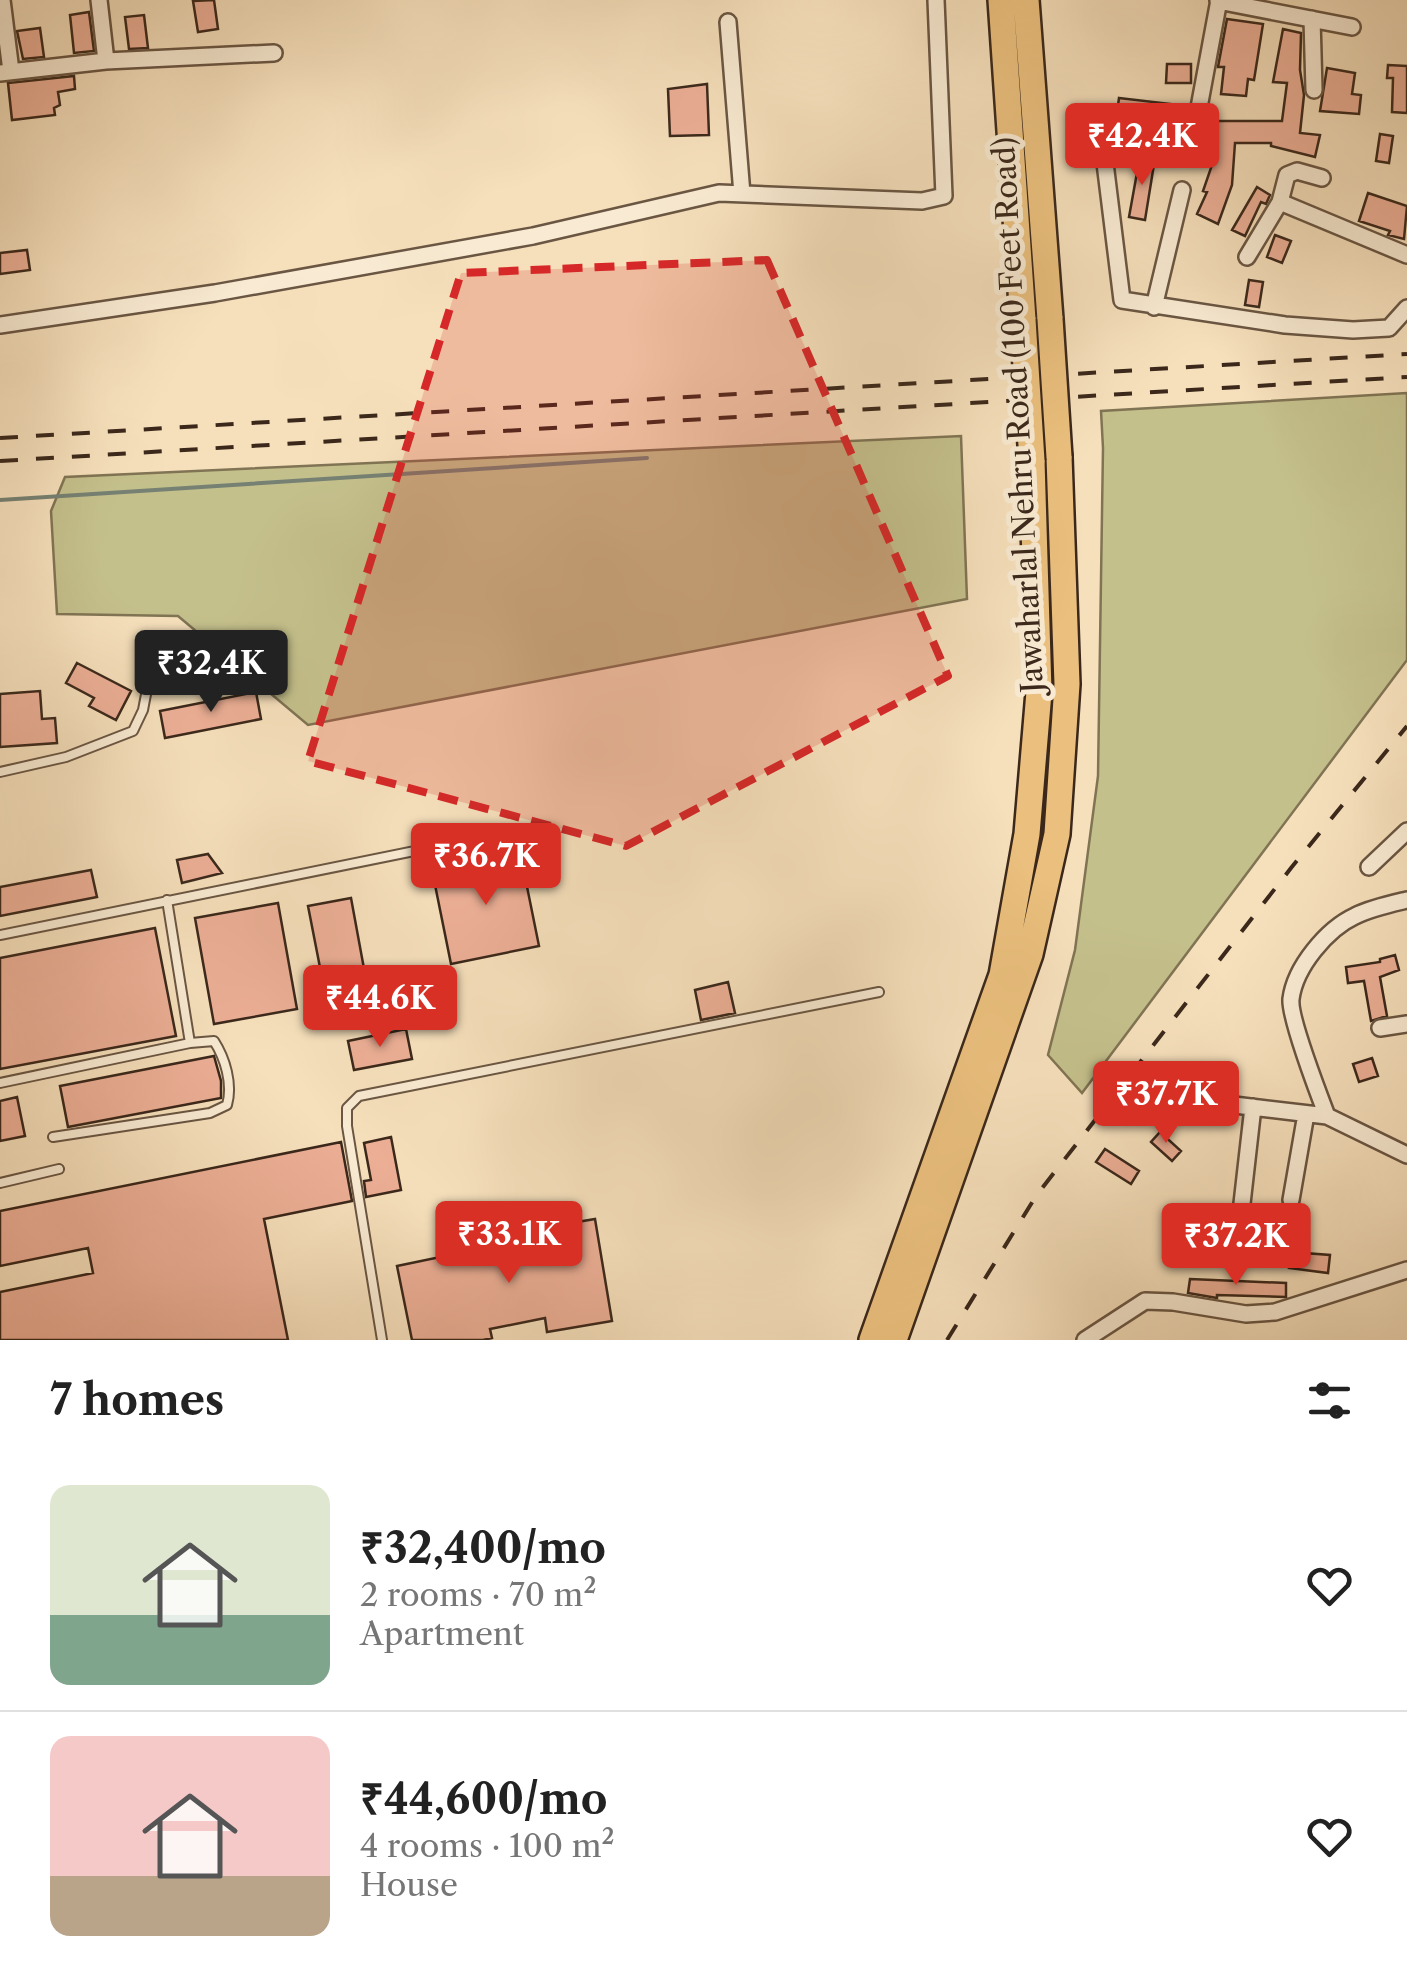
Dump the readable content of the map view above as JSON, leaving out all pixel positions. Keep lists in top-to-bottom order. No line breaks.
{"streets":{"main road":["Jawaharlal Nehru Road (100 Feet Road)"]},"page":{"price":["₹42.4K","₹32.4K","₹36.7K","₹44.6K","₹37.7K","₹33.1K","₹37.2K"],"heading":"7 homes","list":[{"name":"₹32,400/mo","note":"2 rooms · 70 m² · Apartment"},{"name":"₹44,600/mo","note":"4 rooms · 100 m² · House"}]}}
